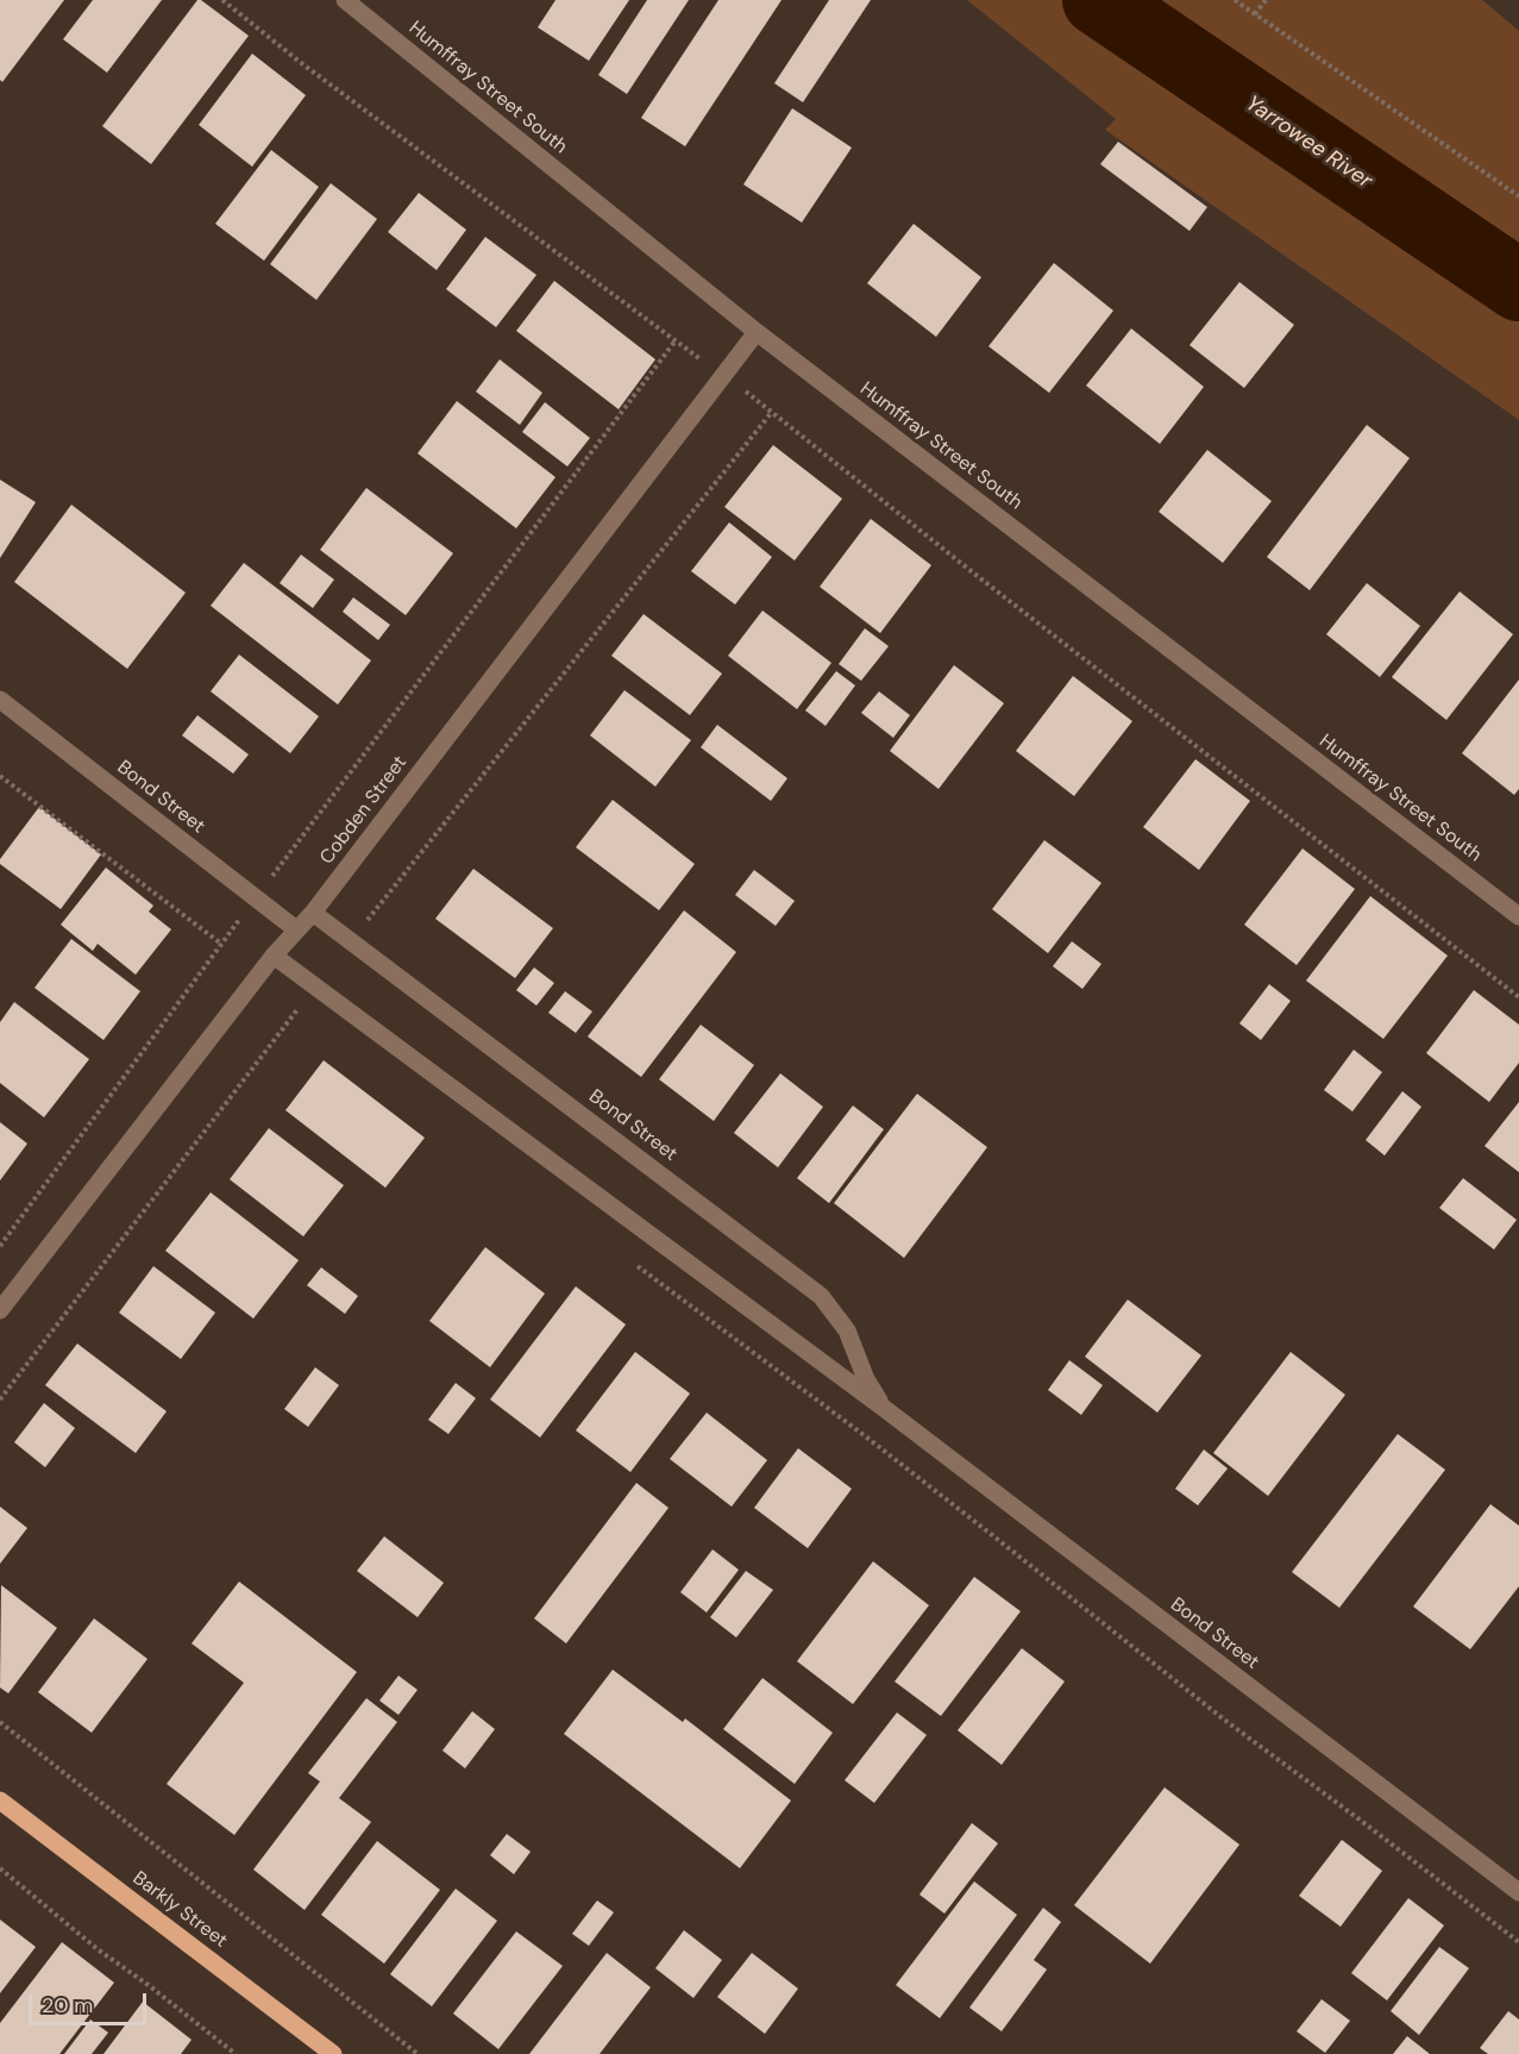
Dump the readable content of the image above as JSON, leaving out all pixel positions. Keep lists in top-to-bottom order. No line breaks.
{"streets":{"main road":["Barkly Street"],"street":["Humffray Street South","Bond Street","Cobden Street"]},"crossings":[["Humffray Street South","Cobden Street"],["Bond Street","Cobden Street"]],"water":["Yarrowee River"],"scale_bar":"20 m"}
